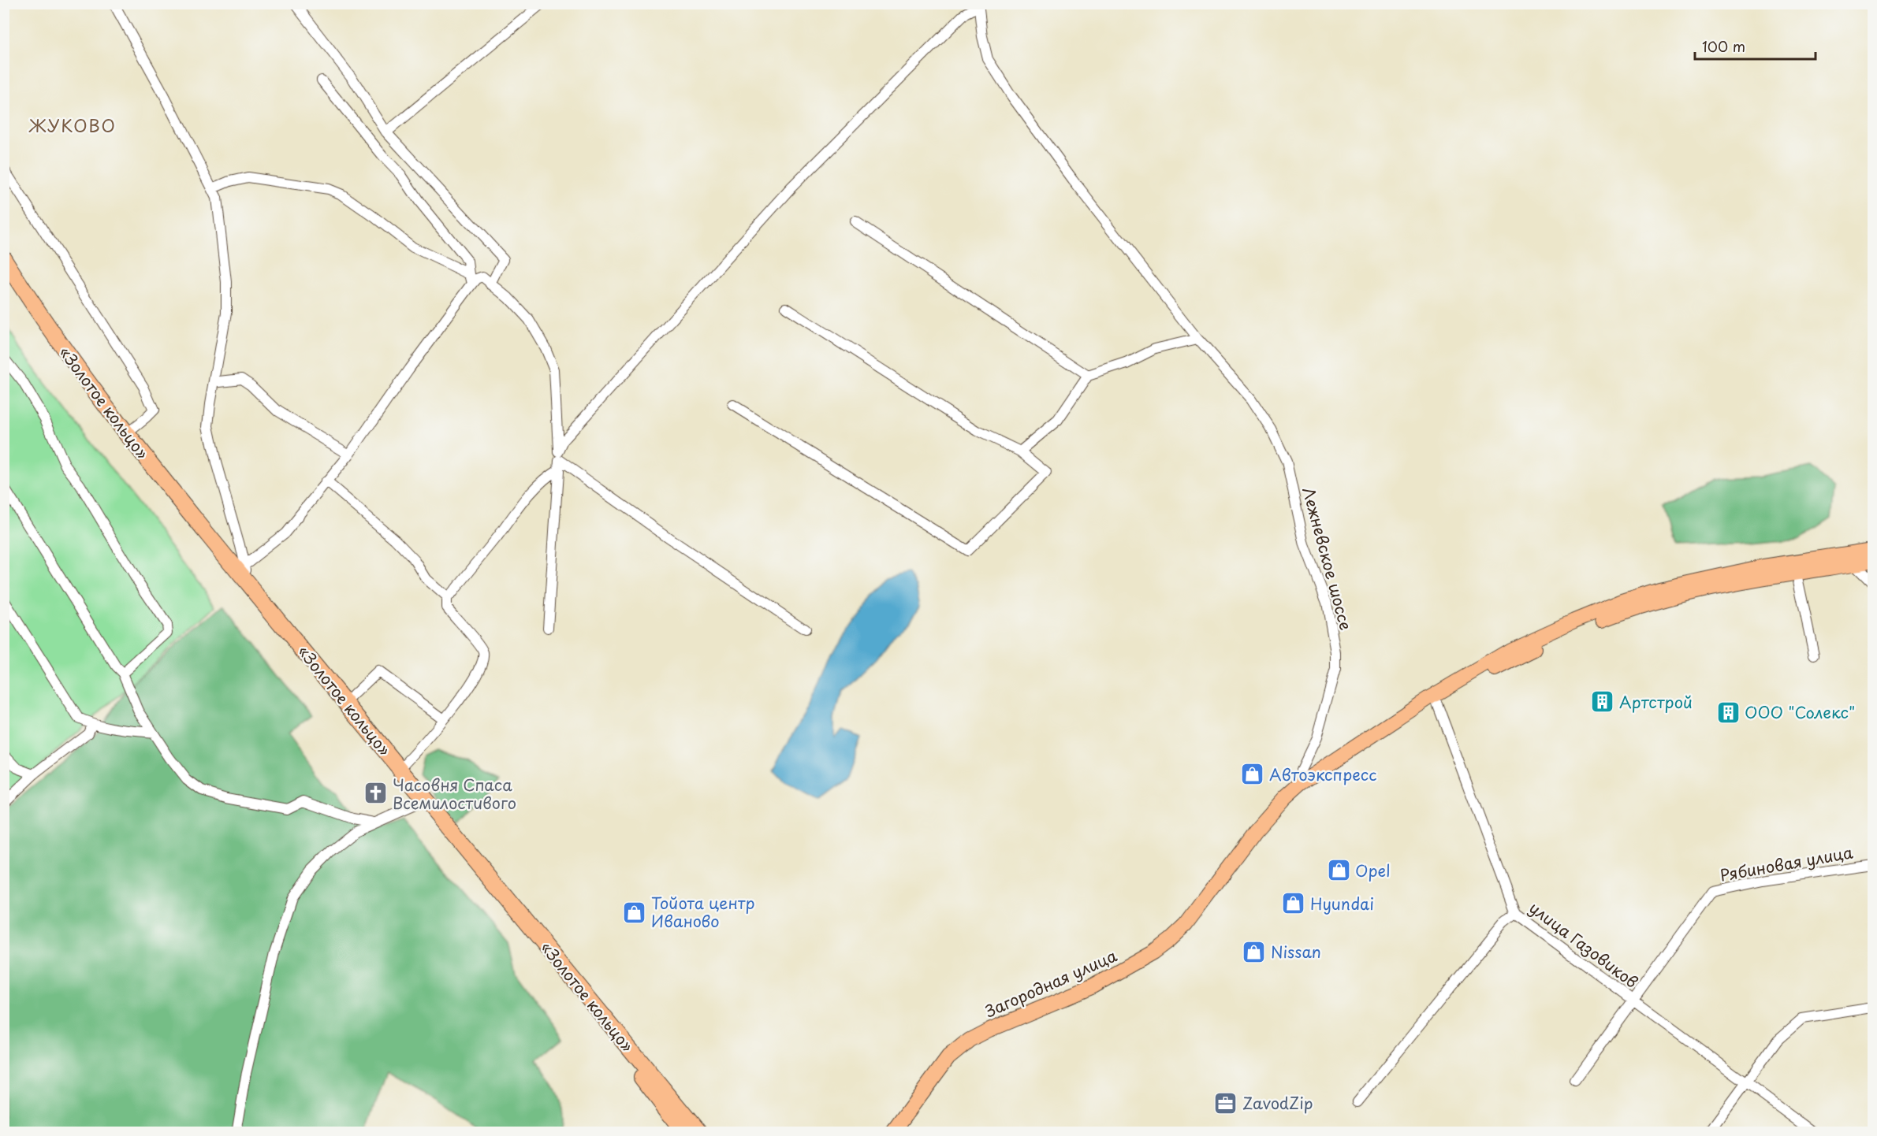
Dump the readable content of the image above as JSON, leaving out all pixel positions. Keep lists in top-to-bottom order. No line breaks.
{"streets":{"highway":["«Золотое кольцо»"],"main road":["Загородная улица"],"street":["Лежневское шоссе","Рябиновая улица","улица Газовиков"]},"crossings":[["Лежневское шоссе","Загородная улица"],["Рябиновая улица","улица Газовиков"]],"districts":["ЖУКОВО"],"places":{"building":["Артстрой","ООО \"Солекс\""],"shop":["Автоэкспресс","Opel","Hyundai","Тойота центр Иваново","Nissan"],"church":["Часовня Спаса Всемилостивого"],"office":["ZavodZip"]},"scale_bar":"100 m"}
